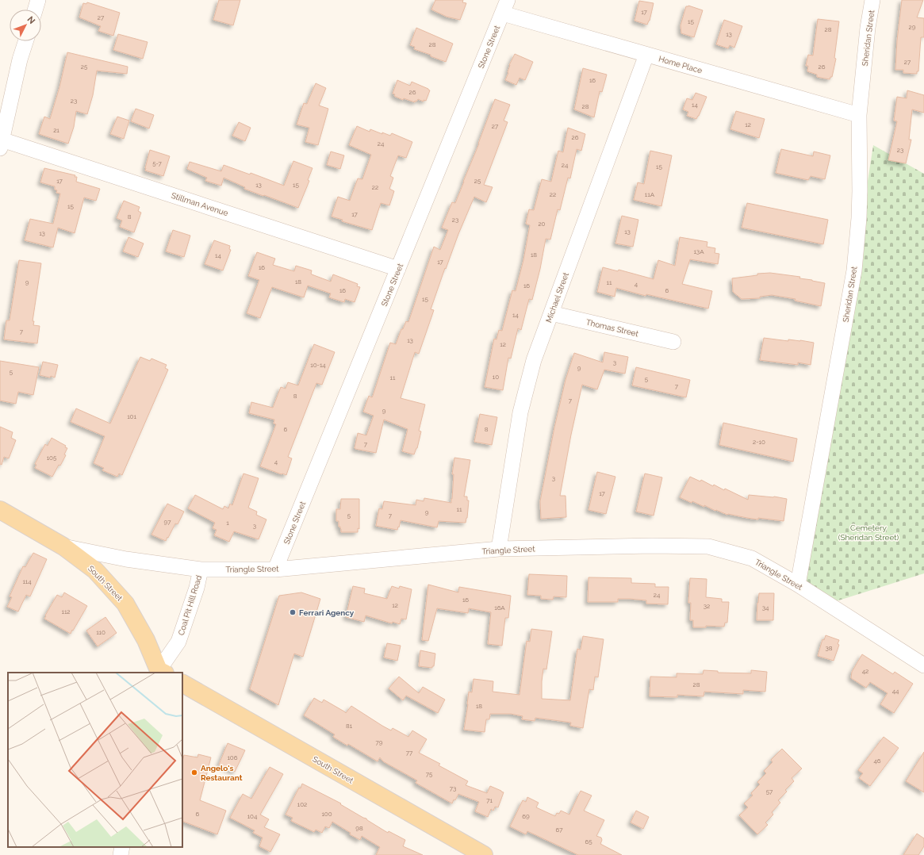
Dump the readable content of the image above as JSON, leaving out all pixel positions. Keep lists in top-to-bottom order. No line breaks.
{"streets":{"main road":["South Street"],"street":["Sheridan Street","Stone Street","Home Place","Stillman Avenue","Michael Street","Thomas Street","Triangle Street","Coal Pit Hill Road"]},"crossings":[["Sheridan Street","Home Place"],["Sheridan Street","Triangle Street"],["Stone Street","Home Place"],["Stone Street","Stillman Avenue"],["Stone Street","Triangle Street"],["Home Place","Michael Street"],["Michael Street","Thomas Street"],["Michael Street","Triangle Street"],["Triangle Street","South Street"],["Triangle Street","Coal Pit Hill Road"],["South Street","Coal Pit Hill Road"]],"parks":["Cemetery (Sheridan Street)"],"places":["Ferrari Agency","Angelo's Restaurant"],"house_numbers":["17","27","15","29","28","13","28","27","25","26","16","26","23","14","28","12","27","21","26","24","23","5-7","24","15","17","25","13","15","22","22","11A","15","17","8","23","20","13","13","13A","18","14","17","16","18","9","11","4","16","16","6","15","14","7","13","12","3","10-14","9","5","10","11","5","7","8","7","9","101","6","8","2-10","7","105","4","3","17","11","9","5","7","97","1","3","114","24","16","12","32","16A","34","112","110","38","42","28","44","18","81","79","77","106","46","75","73","57","71","102","6","100","104","69","98","67","65"],"north":"top right"}
